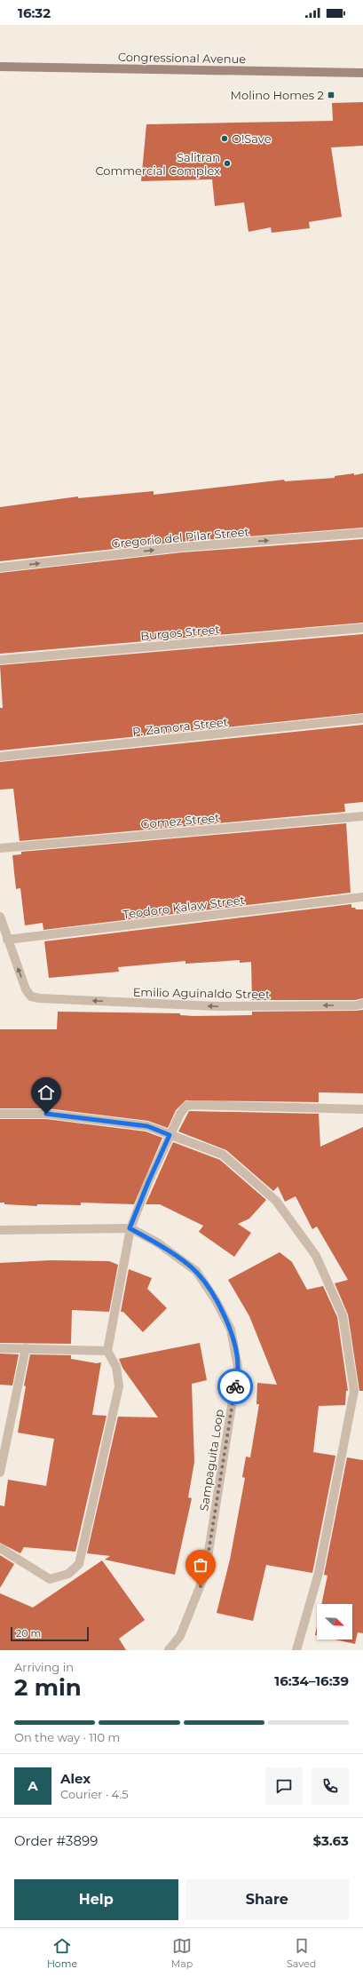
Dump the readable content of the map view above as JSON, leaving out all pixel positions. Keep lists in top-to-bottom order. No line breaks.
{"streets":{"main road":["Congressional Avenue"],"street":["Gregorio del Pilar Street","Burgos Street","P. Zamora Street","Gomez Street","Teodoro Kalaw Street","Emilio Aguinaldo Street","Sampaguita Loop"]},"crossings":[["Teodoro Kalaw Street","Emilio Aguinaldo Street"]],"one_way":["Gregorio del Pilar Street","Emilio Aguinaldo Street"],"places":{"transit":["Molino Homes 2"],"other":["O!Save","Salitran Commercial Complex"]},"scale_bar":"20 m","north":"bottom right","page":{"status":"16:32","scale":"20 m","heading":["2 min","Arriving in","16:34–16:39"],"panel":["Alex","Courier · 4.5","Order #3899","$3.63"],"bar":"On the way · 110 m","round":"A","buttons":["Help","Share"],"tabs":["Home","Map","Saved"]}}
